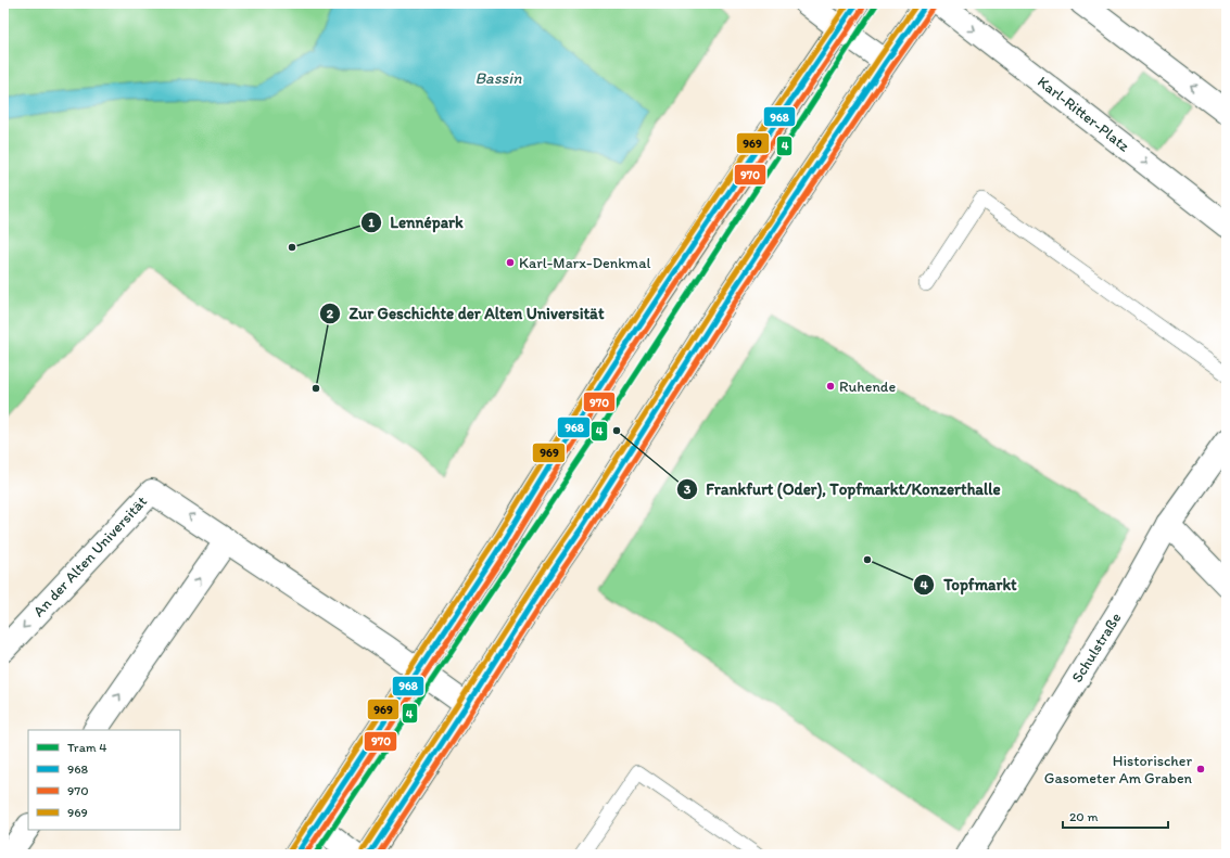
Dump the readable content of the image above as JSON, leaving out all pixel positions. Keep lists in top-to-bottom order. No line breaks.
{"streets":{"street":["Karl-Ritter-Platz","An der Alten Universität","Schulstraße"]},"one_way":["An der Alten Universität"],"water":["Bassin"],"places":["Lennépark","Karl-Marx-Denkmal","Ruhende","Zur Geschichte der Alten Universität","Frankfurt (Oder), Topfmarkt/Konzerthalle","Topfmarkt","Historischer Gasometer Am Graben"],"lines":["tram line 4","transit line 968","transit line 969","transit line 970"],"legend":["Tram 4","968","970","969"],"scale_bar":"20 m"}
